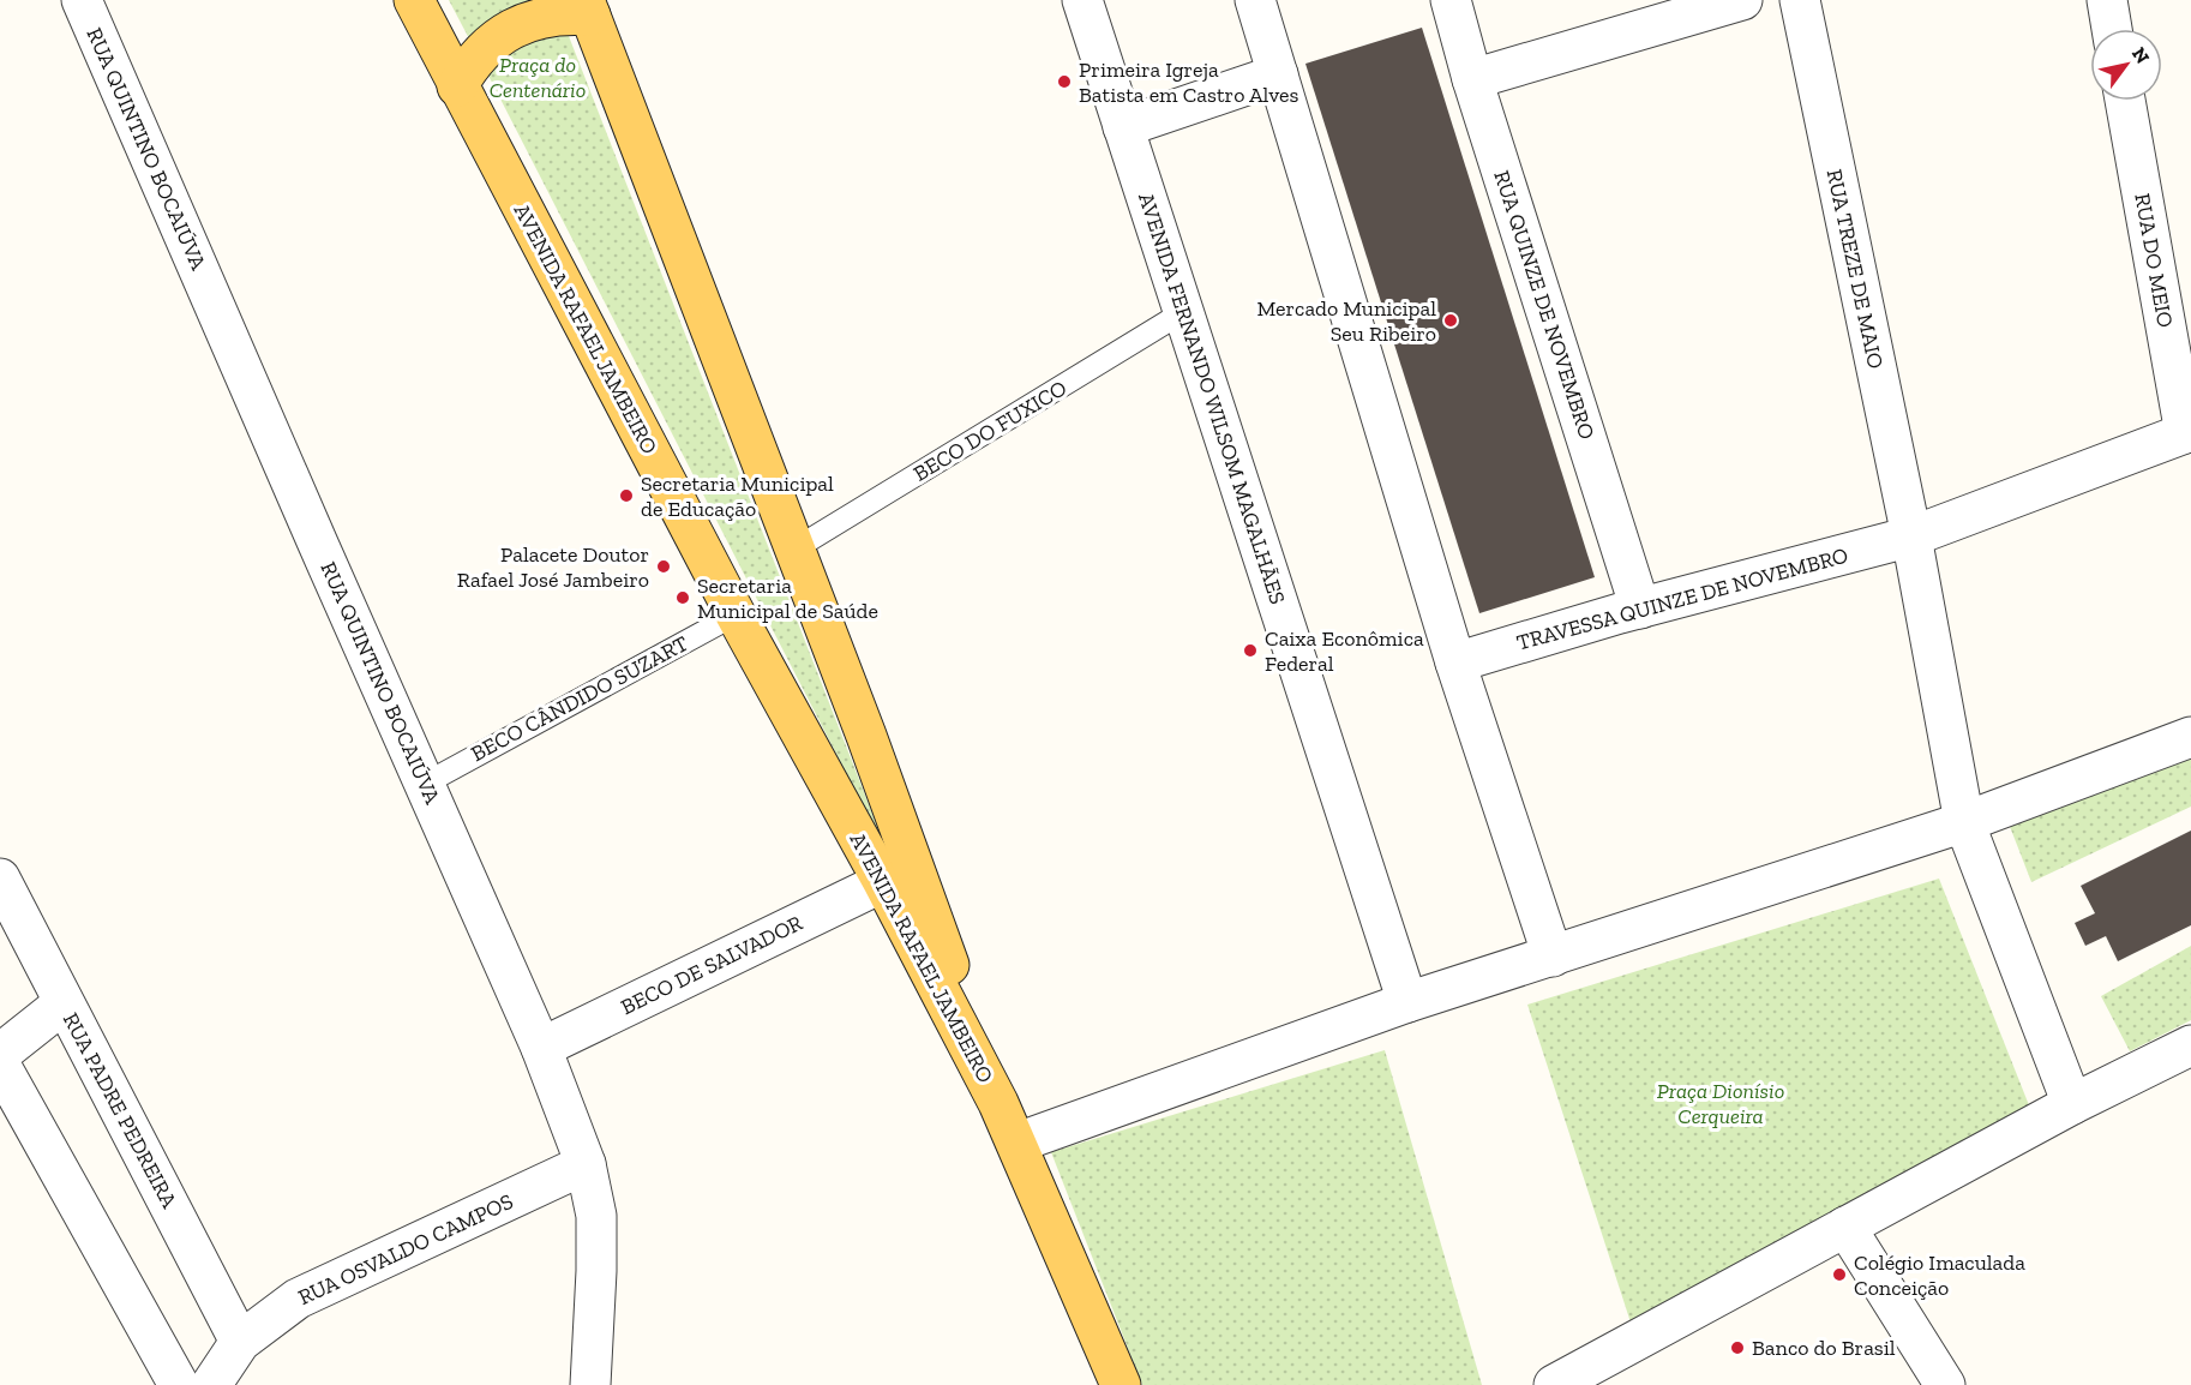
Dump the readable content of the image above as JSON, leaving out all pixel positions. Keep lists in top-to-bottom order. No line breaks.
{"streets":{"main road":["AVENIDA RAFAEL JAMBEIRO"],"street":["RUA QUINTINO BOCAIÚVA","RUA DO MEIO","RUA TREZE DE MAIO","RUA QUINZE DE NOVEMBRO","AVENIDA FERNANDO WILSOM MAGALHÃES","TRAVESSA QUINZE DE NOVEMBRO","BECO DE SALVADOR","RUA PADRE PEDREIRA","RUA OSVALDO CAMPOS"],"lane":["BECO DO FUXICO","BECO CÂNDIDO SUZART"]},"crossings":[["RUA QUINTINO BOCAIÚVA","BECO CÂNDIDO SUZART"],["RUA QUINTINO BOCAIÚVA","BECO DE SALVADOR"],["RUA QUINTINO BOCAIÚVA","RUA OSVALDO CAMPOS"],["RUA DO MEIO","TRAVESSA QUINZE DE NOVEMBRO"],["RUA TREZE DE MAIO","TRAVESSA QUINZE DE NOVEMBRO"],["RUA QUINZE DE NOVEMBRO","TRAVESSA QUINZE DE NOVEMBRO"],["AVENIDA RAFAEL JAMBEIRO","BECO DO FUXICO"],["AVENIDA RAFAEL JAMBEIRO","BECO CÂNDIDO SUZART"],["AVENIDA RAFAEL JAMBEIRO","BECO DE SALVADOR"],["AVENIDA FERNANDO WILSOM MAGALHÃES","BECO DO FUXICO"],["RUA PADRE PEDREIRA","RUA OSVALDO CAMPOS"]],"parks":["Praça do Centenário","Praça Dionísio Cerqueira"],"places":["Primeira Igreja Batista em Castro Alves","Mercado Municipal Seu Ribeiro","Secretaria Municipal de Educação","Palacete Doutor Rafael José Jambeiro","Secretaria Municipal de Saúde","Caixa Econômica Federal","Colégio Imaculada Conceição","Banco do Brasil"],"north":"top right"}
